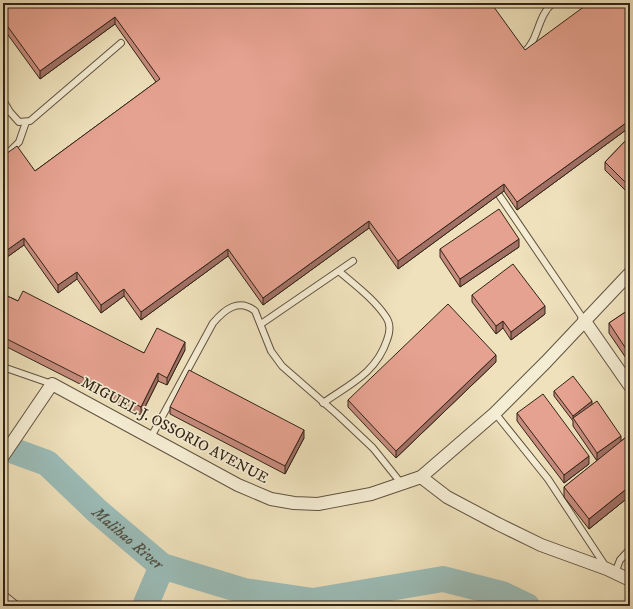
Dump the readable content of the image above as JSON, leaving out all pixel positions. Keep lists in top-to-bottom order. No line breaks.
{"streets":{"street":["MIGUEL J. OSSORIO AVENUE"]},"water":["Malihao River"]}
